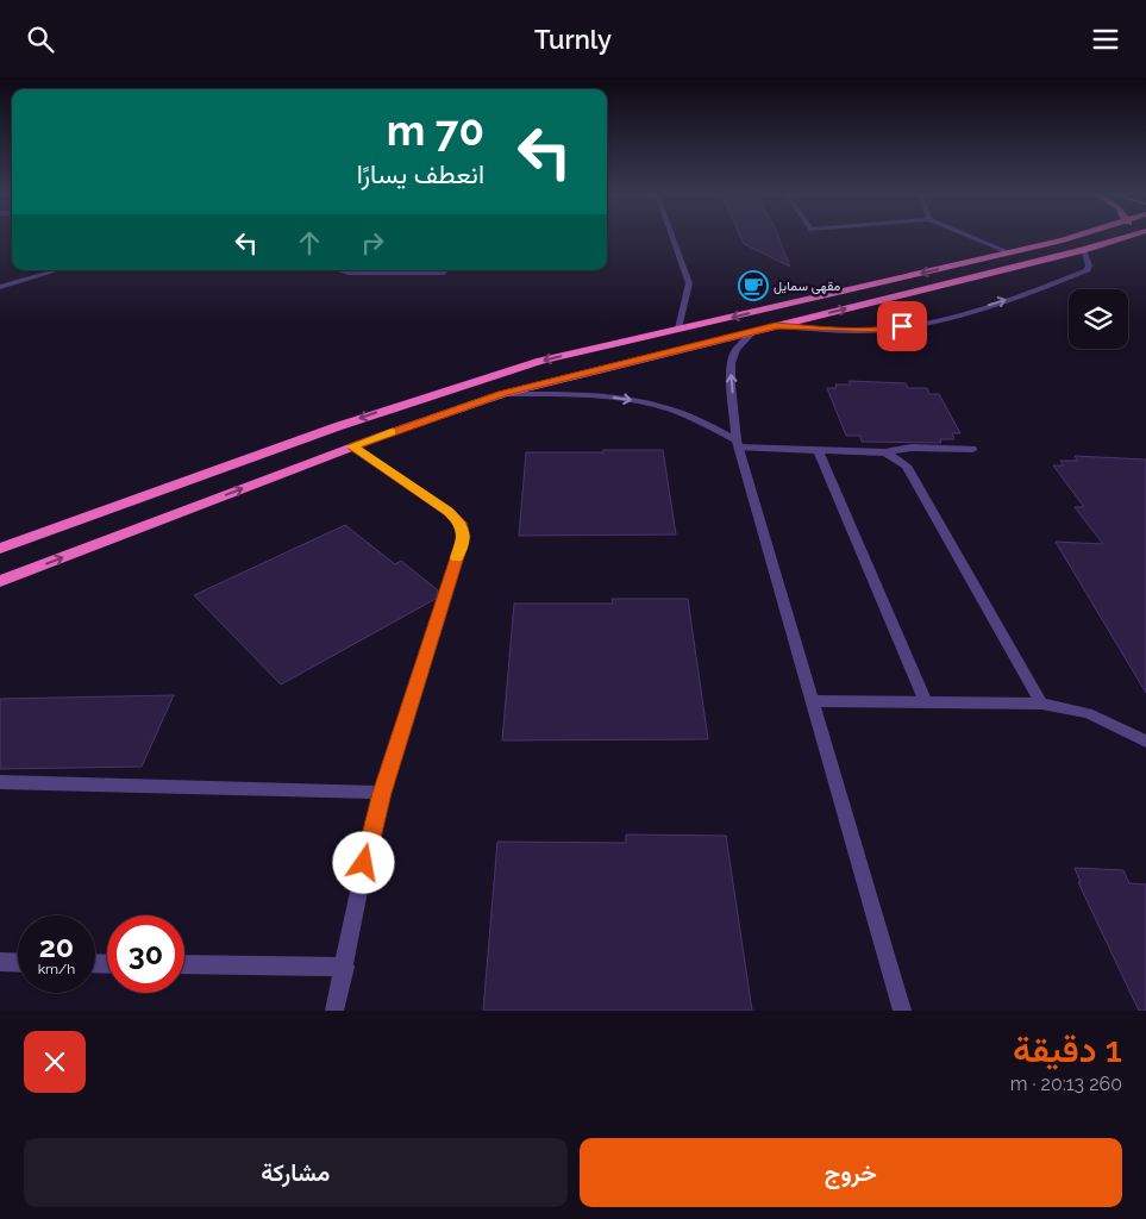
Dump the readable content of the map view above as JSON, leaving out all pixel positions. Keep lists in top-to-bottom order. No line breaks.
{"places":{"cafe":["مقهى سمايل"]},"page":{"header":"Turnly","turn":["70 m","انعطف يسارًا"],"speed":"20 km/h","limit":"30","heading":["1 دقيقة","260 m · 20:13"],"buttons":["خروج","مشاركة"]}}
